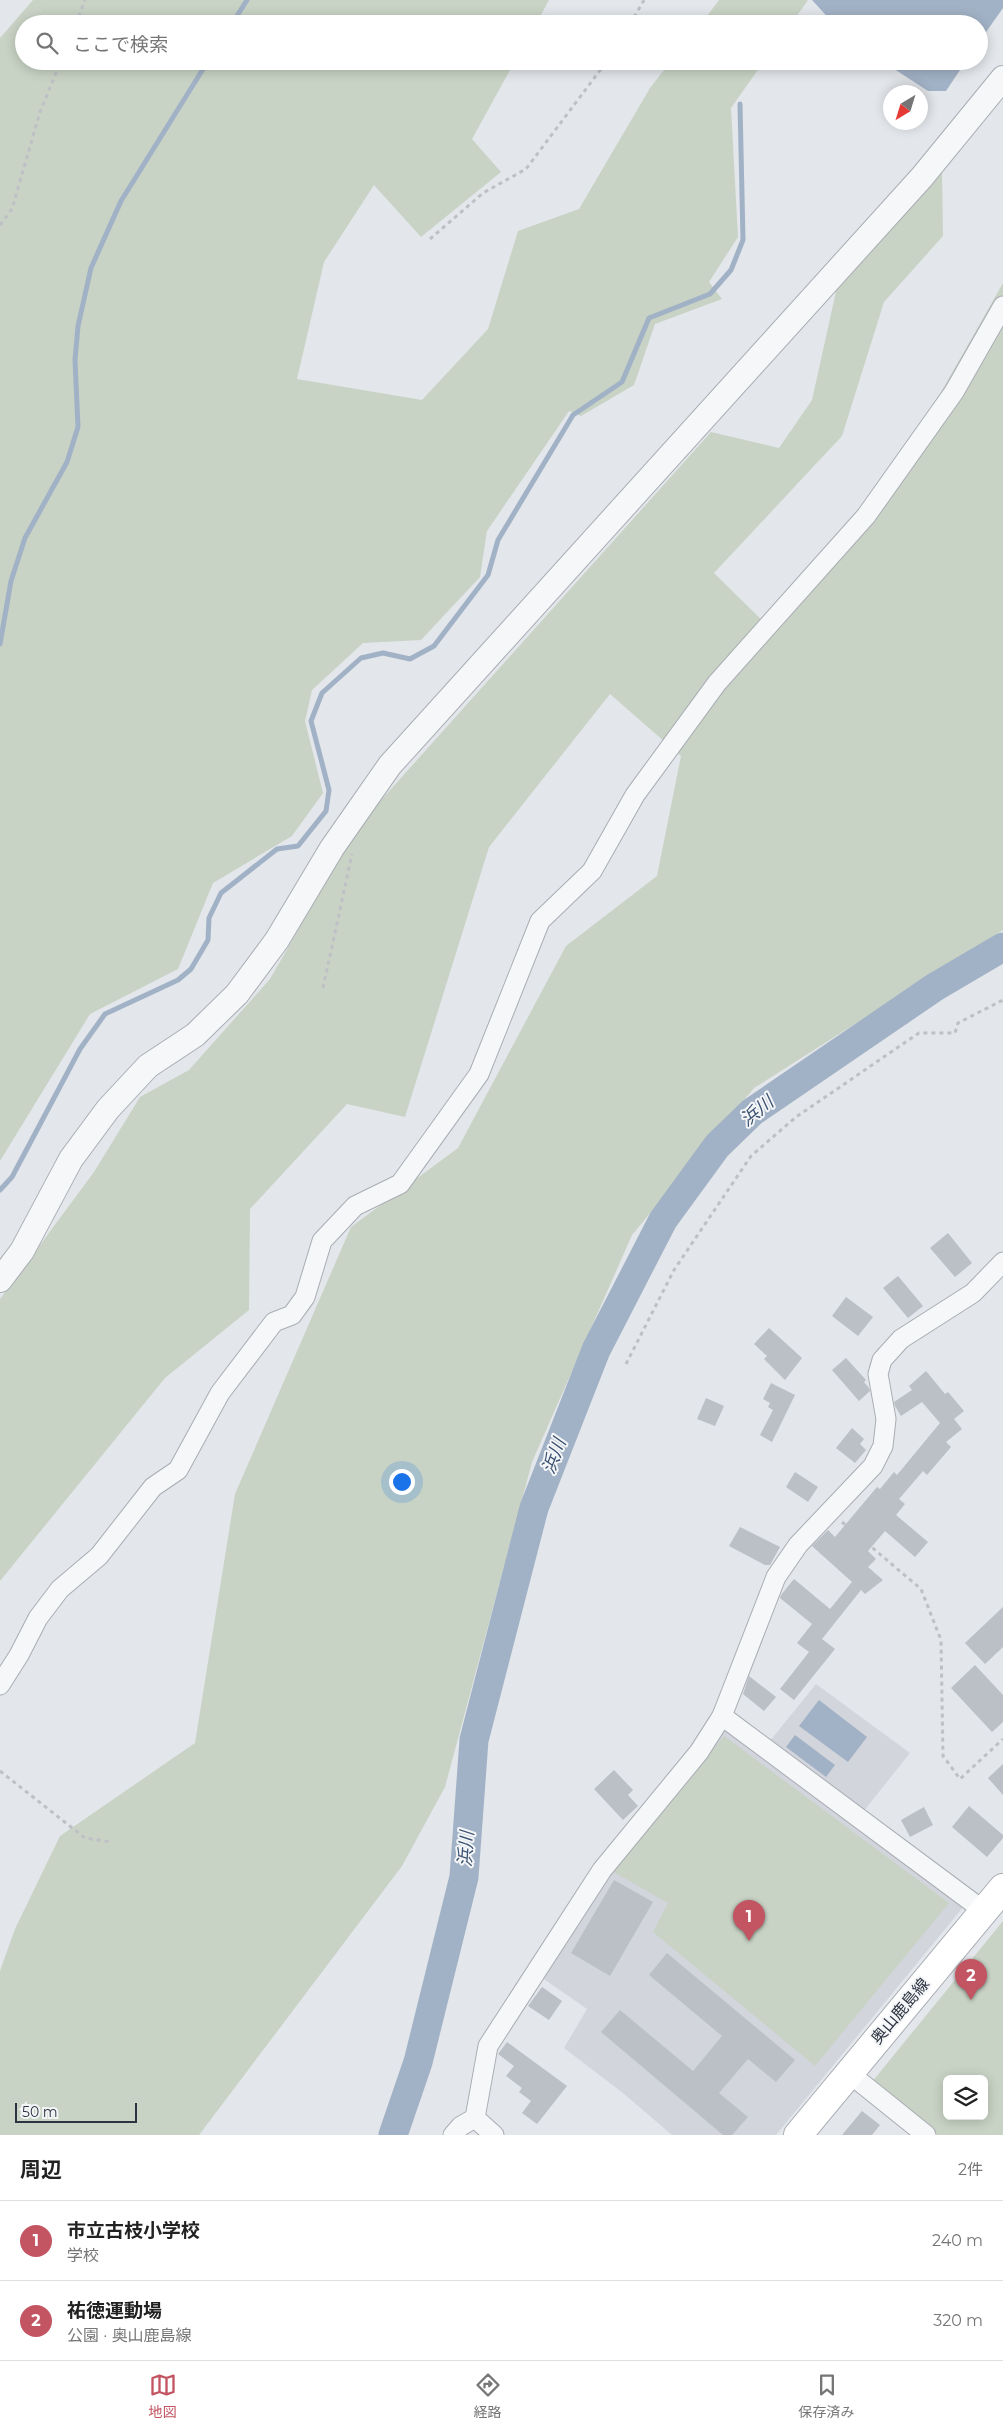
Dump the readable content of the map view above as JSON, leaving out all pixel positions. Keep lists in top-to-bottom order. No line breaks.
{"streets":{"main road":["奥山鹿島線"]},"water":["浜川"],"scale_bar":"50 m","north":"bottom left","page":{"search":"ここで検索","pins":["1","2"],"scale":"50 m","heading":["周辺","2件"],"list":[{"mark":"1","name":"市立古枝小学校","note":"学校","value":"240 m"},{"mark":"2","name":"祐徳運動場","note":"公園 · 奥山鹿島線","value":"320 m"}],"nav":["地図","経路","保存済み"]}}
